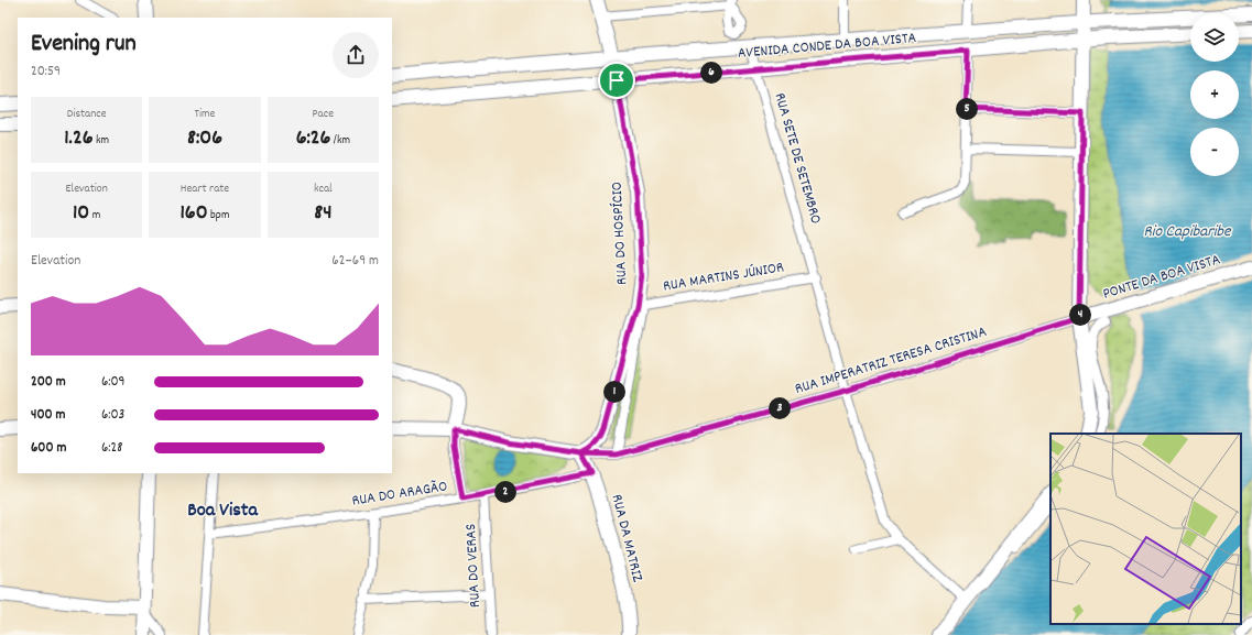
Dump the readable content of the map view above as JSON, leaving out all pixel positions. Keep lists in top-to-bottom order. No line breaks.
{"streets":{"main road":["AVENIDA CONDE DA BOA VISTA","RUA DO HOSPÍCIO","PONTE DA BOA VISTA","RUA DA MATRIZ"],"street":["RUA SETE DE SETEMBRO","RUA MARTINS JÚNIOR","RUA IMPERATRIZ TERESA CRISTINA","RUA DO ARAGÃO","RUA DO VERAS"]},"crossings":[["AVENIDA CONDE DA BOA VISTA","RUA SETE DE SETEMBRO"],["AVENIDA CONDE DA BOA VISTA","RUA DO HOSPÍCIO"],["RUA SETE DE SETEMBRO","RUA MARTINS JÚNIOR"],["RUA SETE DE SETEMBRO","RUA IMPERATRIZ TERESA CRISTINA"],["RUA DO HOSPÍCIO","RUA MARTINS JÚNIOR"],["RUA DO HOSPÍCIO","RUA IMPERATRIZ TERESA CRISTINA"],["RUA DO HOSPÍCIO","RUA DA MATRIZ"],["PONTE DA BOA VISTA","RUA IMPERATRIZ TERESA CRISTINA"],["RUA IMPERATRIZ TERESA CRISTINA","RUA DA MATRIZ"],["RUA DO ARAGÃO","RUA DA MATRIZ"],["RUA DO ARAGÃO","RUA DO VERAS"]],"districts":["Boa Vista"],"water":["Rio Capibaribe"],"page":{"map_buttons":["+","−"],"heading":["Evening run","20:59"],"pins":["6","5","4","1","3","2"],"stats":[["Distance","1.26 km"],["Time","8:06"],["Pace","6:26 /km"],["Elevation","10 m"],["Heart rate","160 bpm"],["kcal","84"]],"chart":["Elevation","62–69 m"],"list":[{"name":"200 m","note":"6:09"},{"name":"400 m","note":"6:03"},{"name":"600 m","note":"6:28"}]}}
